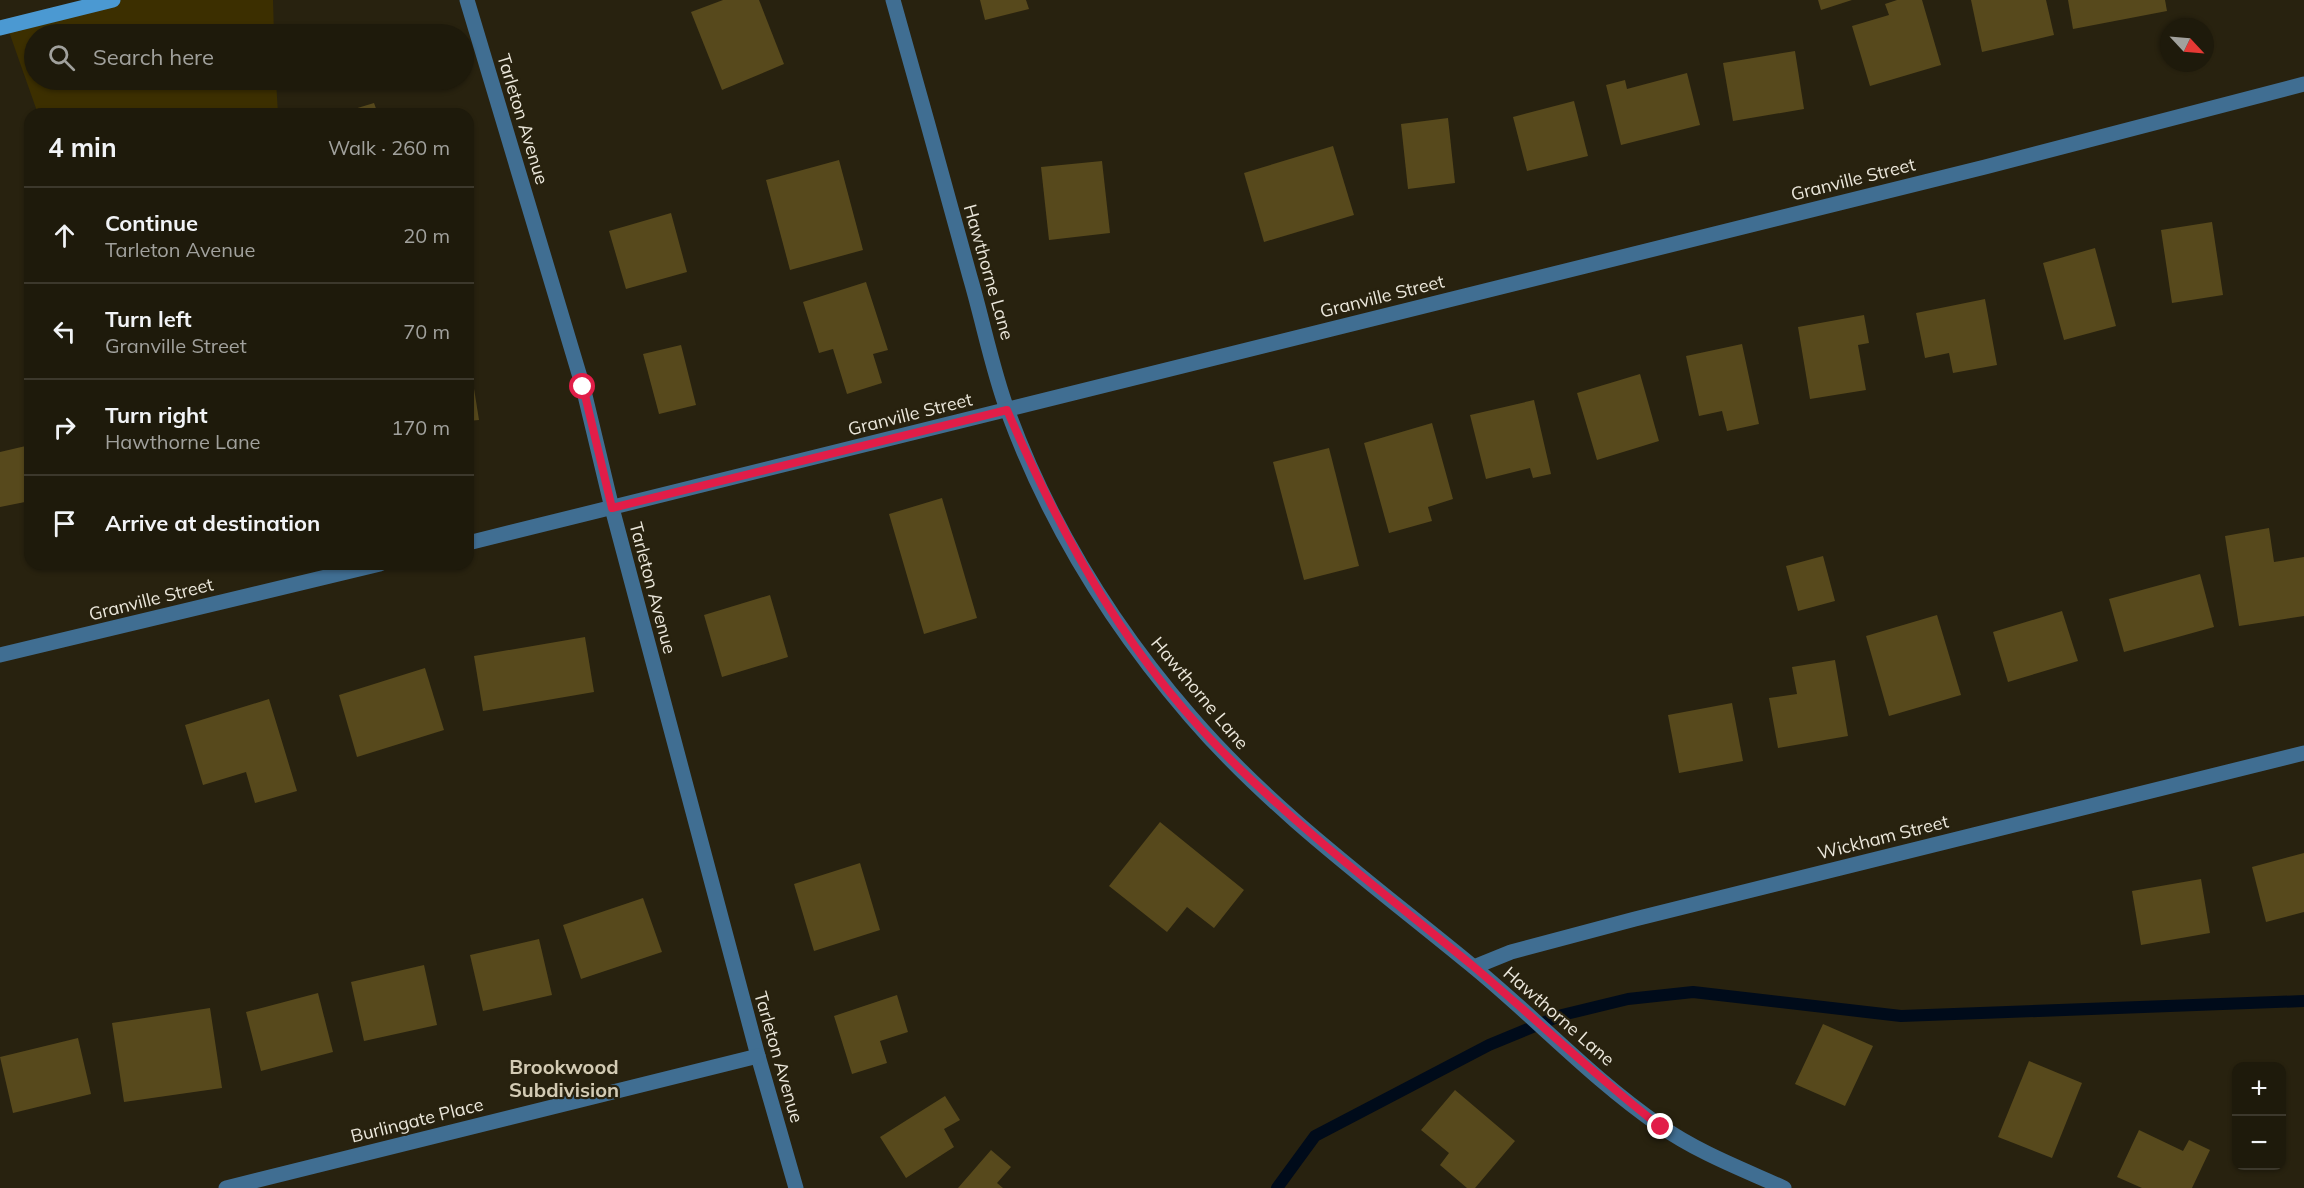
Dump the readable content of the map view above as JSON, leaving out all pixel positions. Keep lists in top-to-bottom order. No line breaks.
{"streets":{"street":["Tarleton Avenue","Granville Street","Hawthorne Lane","Wickham Street","Burlingate Place"]},"crossings":[["Tarleton Avenue","Granville Street"],["Tarleton Avenue","Burlingate Place"],["Granville Street","Hawthorne Lane"],["Hawthorne Lane","Wickham Street"]],"districts":["Brookwood Subdivision"],"north":"bottom right","page":{"search":"Search here","heading":["4 min","Walk · 260 m"],"list":[["Continue","Tarleton Avenue","20 m"],["Turn left","Granville Street","70 m"],["Turn right","Hawthorne Lane","170 m"],"Arrive at destination"],"map_buttons":["+","−"]}}
